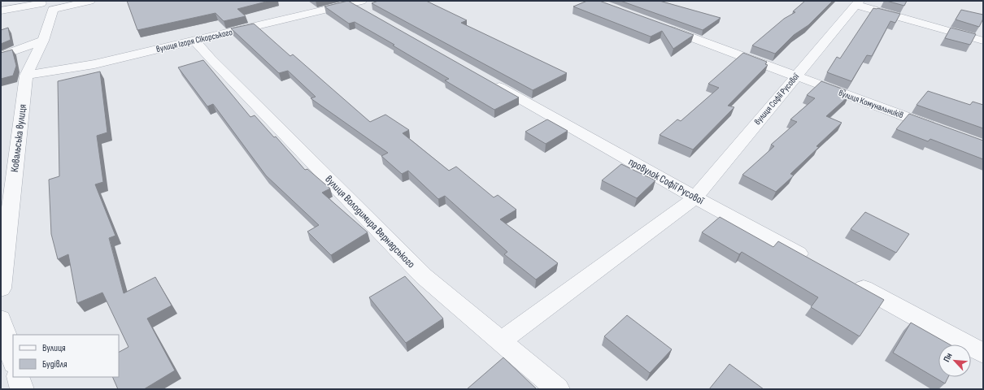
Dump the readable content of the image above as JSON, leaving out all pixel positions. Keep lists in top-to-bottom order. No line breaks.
{"streets":{"street":["вулиця Ігоря Сікорського","вулиця Софії Русової","вулиця Комунальників","Ковальська вулиця","провулок Софії Русової","вулиця Володимира Вернадського"]},"crossings":[["вулиця Ігоря Сікорського","Ковальська вулиця"],["вулиця Ігоря Сікорського","вулиця Володимира Вернадського"],["вулиця Софії Русової","вулиця Комунальників"],["вулиця Софії Русової","провулок Софії Русової"],["вулиця Софії Русової","вулиця Володимира Вернадського"]],"legend":["Вулиця","Будівля"],"north":"top left"}
